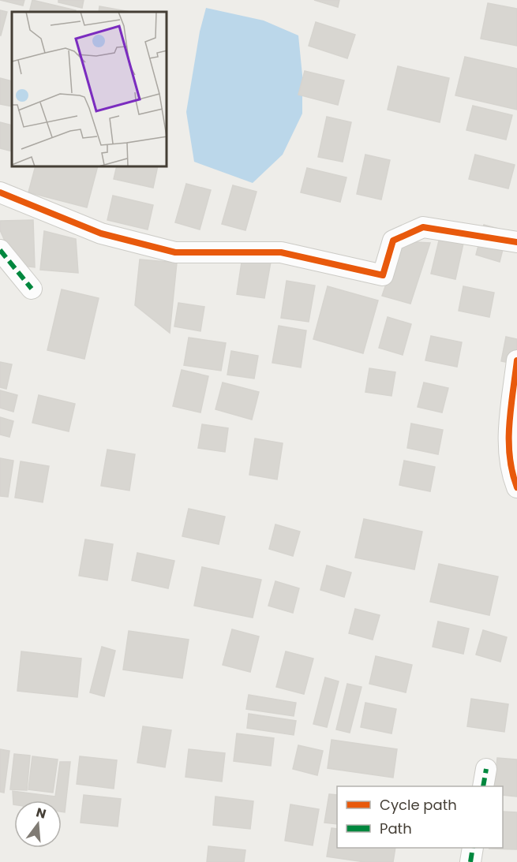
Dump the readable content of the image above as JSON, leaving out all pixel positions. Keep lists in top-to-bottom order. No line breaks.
{"legend":["Cycle path","Path"],"north":"top"}
